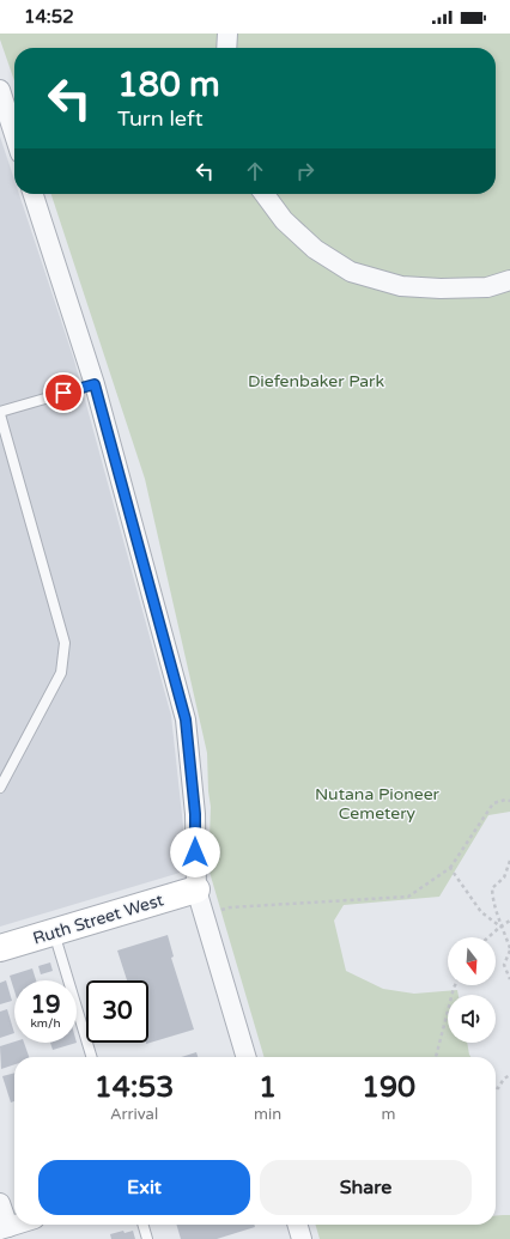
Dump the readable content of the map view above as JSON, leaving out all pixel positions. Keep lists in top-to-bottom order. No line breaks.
{"streets":{"street":["Ruth Street West"]},"parks":["Diefenbaker Park","Nutana Pioneer Cemetery"],"north":"bottom","page":{"status":"14:52","turn":["180 m","Turn left"],"speed":"19 km/h","limit":"30","eta":["14:53","Arrival","1","min","190","m"],"buttons":["Exit","Share"]}}
